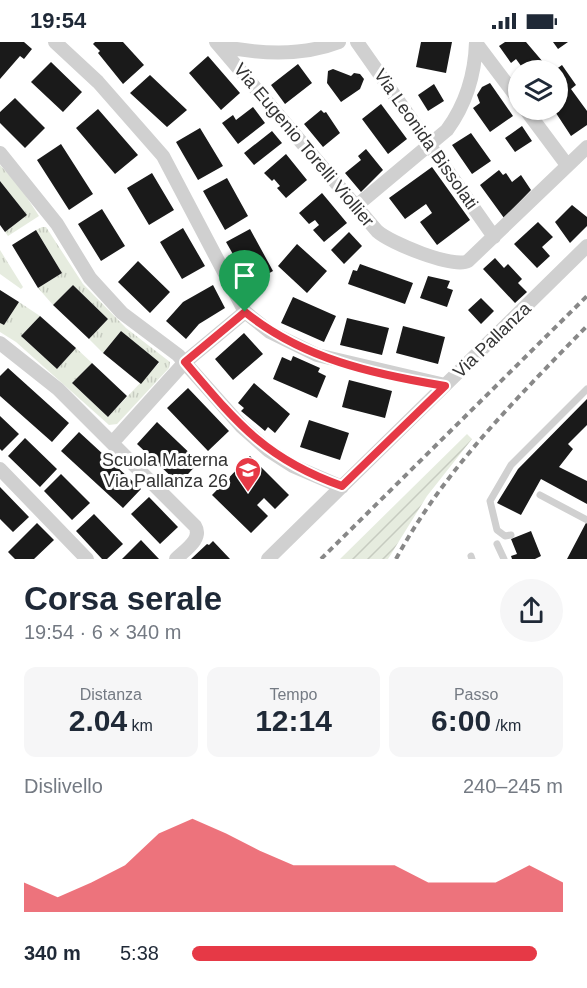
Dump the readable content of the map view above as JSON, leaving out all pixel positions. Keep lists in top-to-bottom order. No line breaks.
{"streets":{"street":["Via Leonida Bissolati","Via Eugenio Torelli Viollier","Via Pallanza"]},"crossings":[["Via Leonida Bissolati","Via Eugenio Torelli Viollier"]],"places":{"school or university":["Scuola Materna Via Pallanza 26"]},"page":{"status":"19:54","heading":["Corsa serale","19:54 · 6 × 340 m"],"stats":[["Distanza","2.04 km"],["Tempo","12:14"],["Passo","6:00 /km"]],"chart":["Dislivello","240–245 m"],"list":[{"name":"340 m","note":"5:38"}]}}
